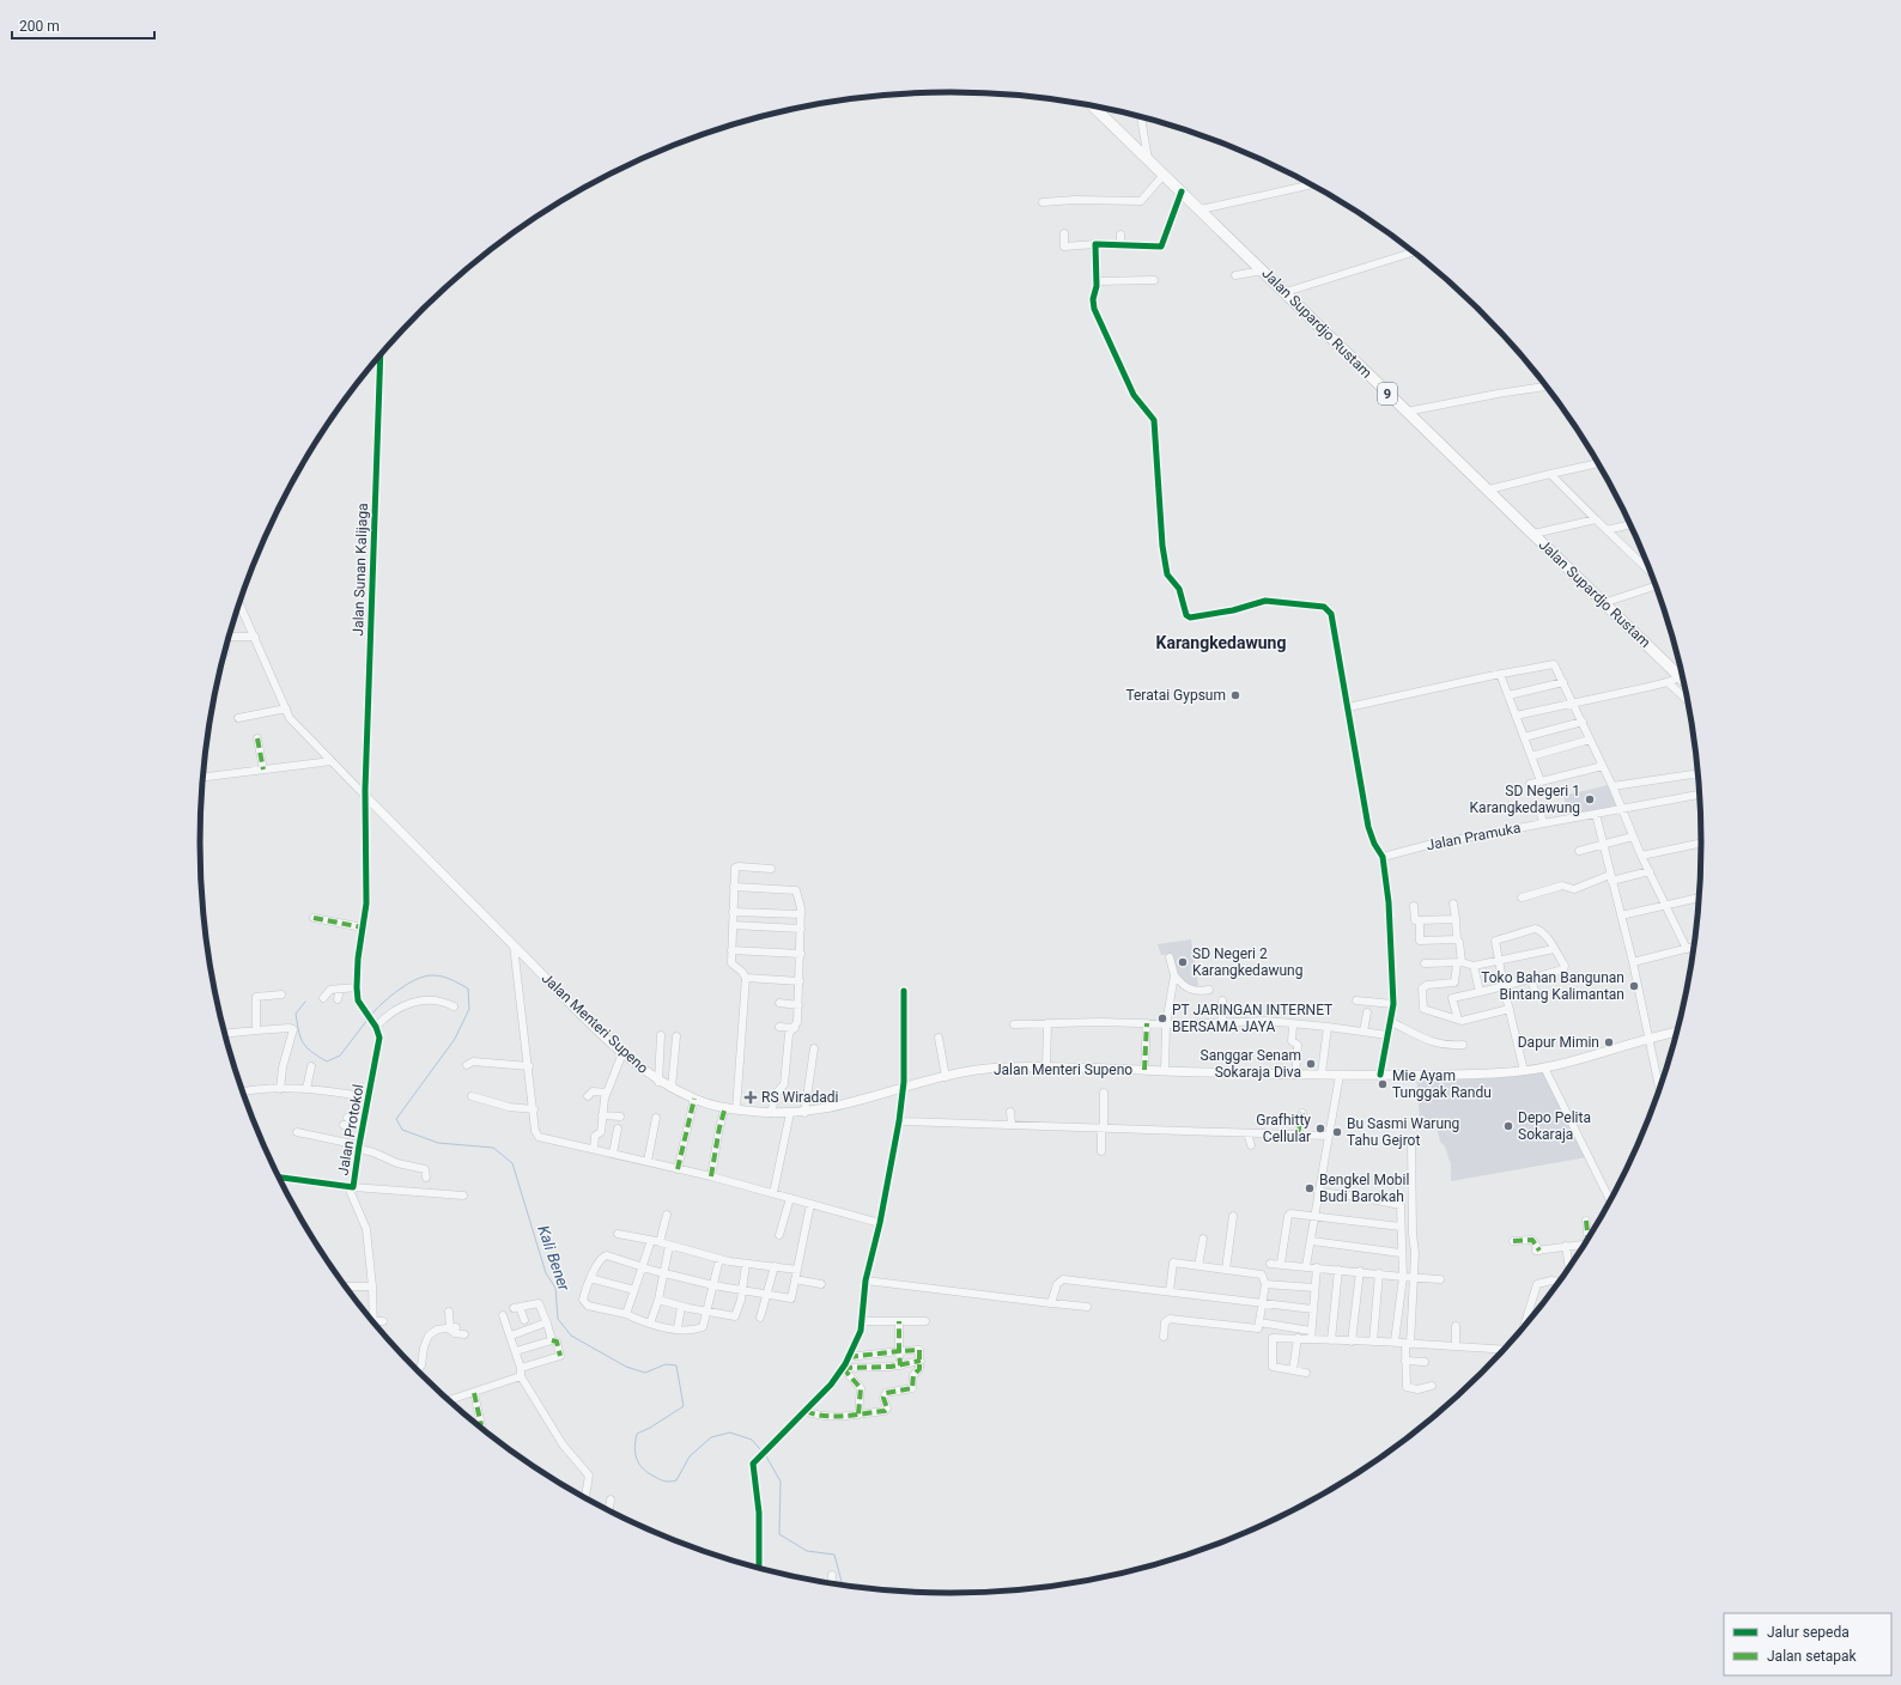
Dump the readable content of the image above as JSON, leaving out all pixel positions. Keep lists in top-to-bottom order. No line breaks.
{"streets":{"highway":["Jalan Supardjo Rustam","9"],"main road":["Jalan Menteri Supeno"],"street":["Jalan Sunan Kalijaga","Jalan Pramuka","Jalan Protokol"]},"crossings":[["Jalan Sunan Kalijaga","Jalan Menteri Supeno"],["Jalan Sunan Kalijaga","Jalan Protokol"]],"districts":["Karangkedawung"],"water":["Kali Bener"],"places":{"other":["Teratai Gypsum","SD Negeri 1 Karangkedawung","SD Negeri 2 Karangkedawung","Toko Bahan Bangunan Bintang Kalimantan","PT JARINGAN INTERNET BERSAMA JAYA","Dapur Mimin","Sanggar Senam Sokaraja Diva","Mie Ayam Tunggak Randu","Depo Pelita Sokaraja","Grafhitty Cellular","Bu Sasmi Warung Tahu Gejrot","Bengkel Mobil Budi Barokah"],"health":["RS Wiradadi"]},"legend":["Jalur sepeda","Jalan setapak"],"scale_bar":"200 m"}
